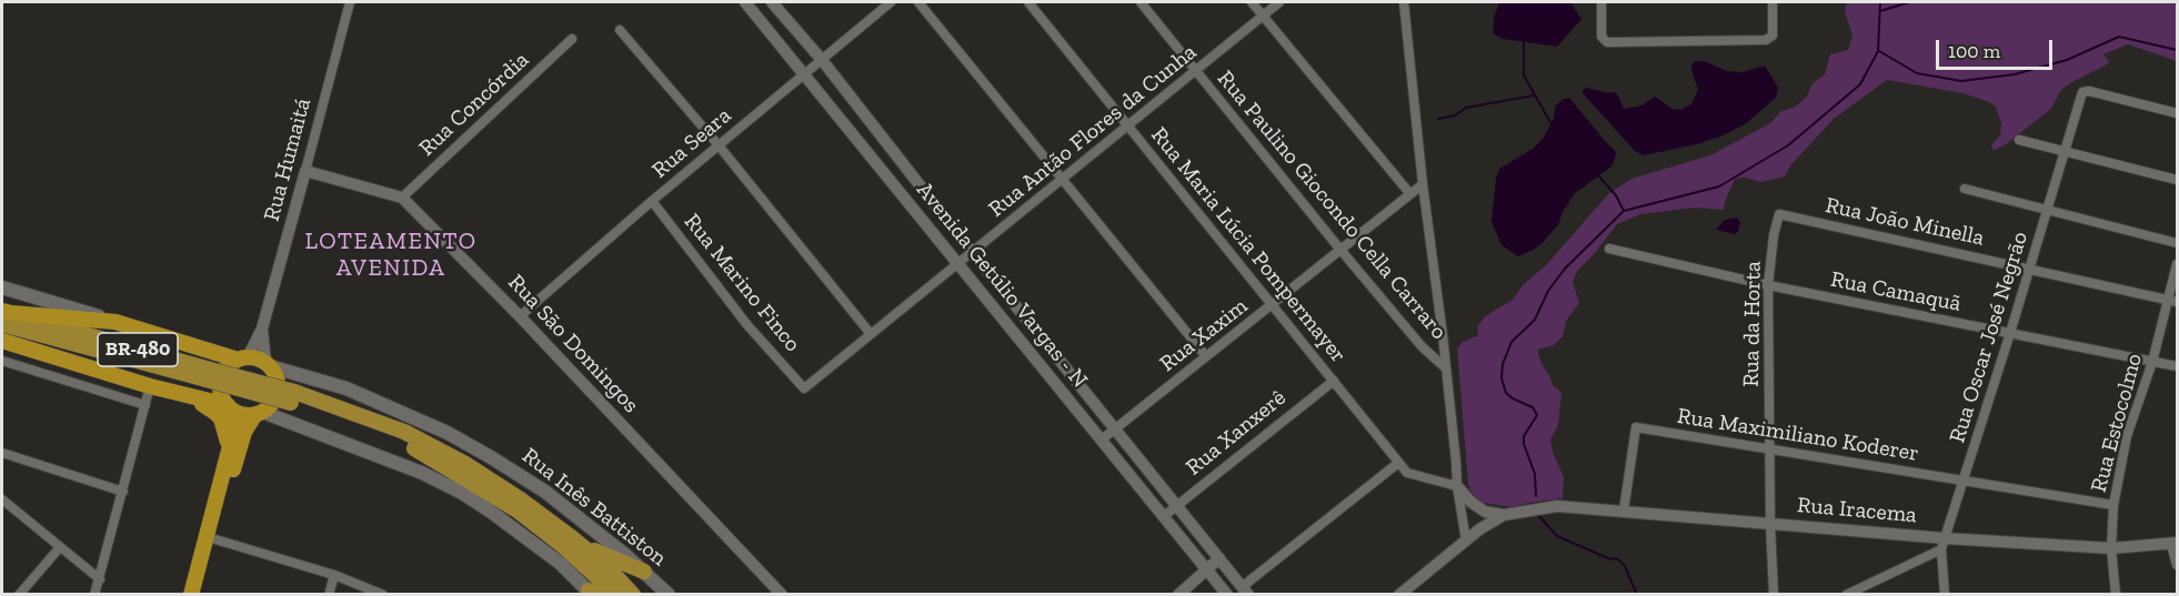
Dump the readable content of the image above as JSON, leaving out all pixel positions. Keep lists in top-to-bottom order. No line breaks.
{"streets":{"highway":["BR-480"],"main road":["Rua Inês Battiston"],"street":["Rua Concórdia","Rua Antão Flores da Cunha","Rua Seara","Rua Humaitá","Rua Paulino Giocondo Cella Carraro","Rua João Minella","Rua Maria Lúcia Pompermayer","Rua Marino Finco","Avenida Getúlio Vargas - N","Rua Camaquã","Rua da Horta","Rua Xaxim","Rua Oscar José Negrão","Rua São Domingos","Rua Estocolmo","Rua Xanxerê","Rua Maximiliano Koderer","Rua Iracema"]},"crossings":[["Rua Concórdia","Rua São Domingos"],["Rua Antão Flores da Cunha","Rua Paulino Giocondo Cella Carraro"],["Rua Antão Flores da Cunha","Rua Maria Lúcia Pompermayer"],["Rua Antão Flores da Cunha","Rua Marino Finco"],["Rua Antão Flores da Cunha","Avenida Getúlio Vargas - N"],["Rua Seara","Rua Marino Finco"],["Rua Seara","Avenida Getúlio Vargas - N"],["Rua Seara","Rua São Domingos"],["Rua Humaitá","Rua São Domingos"],["Rua Humaitá","BR-480"],["Rua Humaitá","Rua Inês Battiston"],["Rua Paulino Giocondo Cella Carraro","Rua Xaxim"],["Rua João Minella","Rua da Horta"],["Rua João Minella","Rua Oscar José Negrão"],["Rua João Minella","Rua Estocolmo"],["Rua Maria Lúcia Pompermayer","Rua Xaxim"],["Rua Maria Lúcia Pompermayer","Rua Xanxerê"],["Avenida Getúlio Vargas - N","Rua Xaxim"],["Avenida Getúlio Vargas - N","Rua Xanxerê"],["Rua Camaquã","Rua da Horta"],["Rua Camaquã","Rua Oscar José Negrão"],["Rua Camaquã","Rua Estocolmo"],["Rua da Horta","Rua Maximiliano Koderer"],["Rua da Horta","Rua Iracema"],["Rua Oscar José Negrão","Rua Maximiliano Koderer"],["Rua Oscar José Negrão","Rua Iracema"],["BR-480","Rua Inês Battiston"],["Rua Estocolmo","Rua Maximiliano Koderer"],["Rua Estocolmo","Rua Iracema"],["Rua Maximiliano Koderer","Rua Iracema"]],"districts":["LOTEAMENTO AVENIDA"],"scale_bar":"100 m"}
